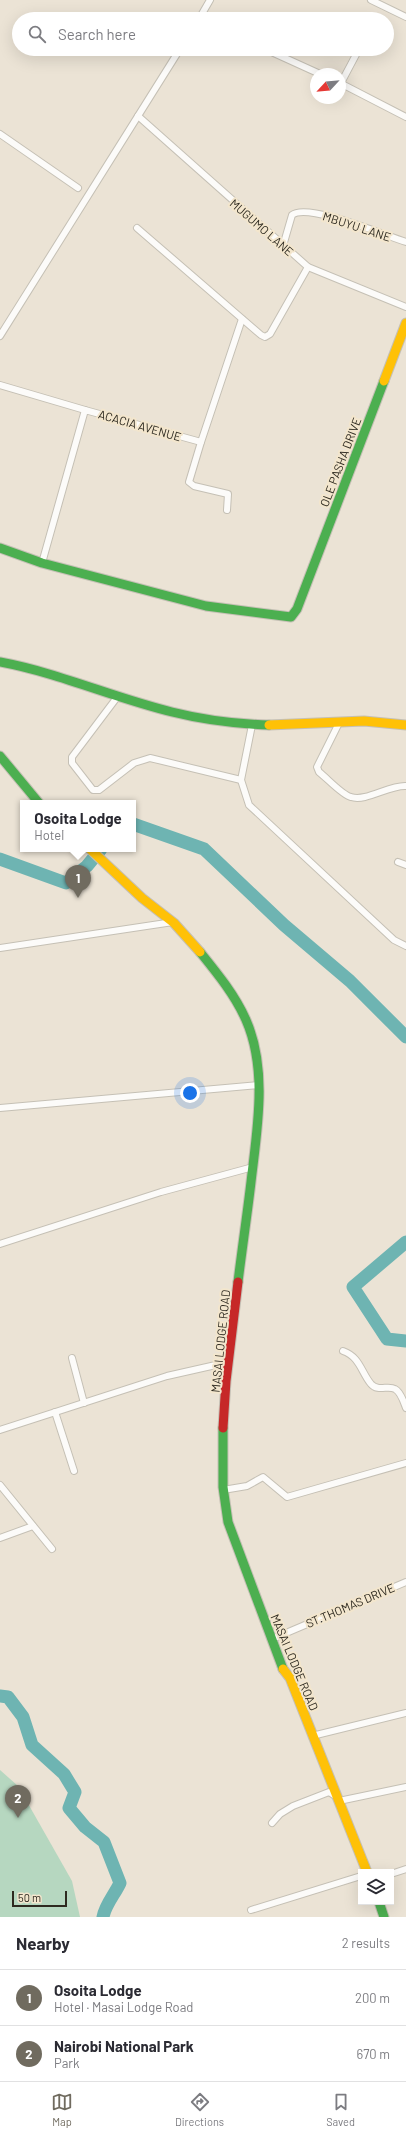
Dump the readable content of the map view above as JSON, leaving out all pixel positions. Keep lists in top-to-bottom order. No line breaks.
{"streets":{"street":["MBUYU LANE","MUGUMO LANE","ACACIA AVENUE","OLE PASHA DRIVE","MASAI LODGE ROAD","ST.THOMAS DRIVE"]},"crossings":[["MBUYU LANE","MUGUMO LANE"],["ACACIA AVENUE","OLE PASHA DRIVE"],["MASAI LODGE ROAD","ST.THOMAS DRIVE"]],"scale_bar":"50 m","north":"bottom left","page":{"search":"Search here","popup":["Osoita Lodge","Hotel"],"pins":["1","2"],"scale":"50 m","heading":["Nearby","2 results"],"list":[{"mark":"1","name":"Osoita Lodge","note":"Hotel · Masai Lodge Road","value":"200 m"},{"mark":"2","name":"Nairobi National Park","note":"Park","value":"670 m"}],"nav":["Map","Directions","Saved"]}}
